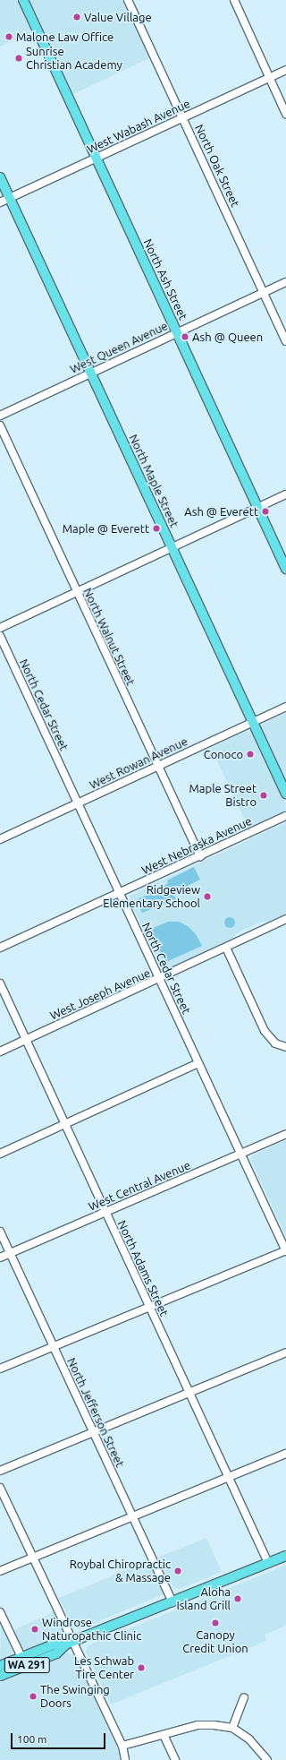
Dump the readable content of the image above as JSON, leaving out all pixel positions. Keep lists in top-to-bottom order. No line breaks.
{"streets":{"main road":["North Ash Street","North Maple Street","WA 291"],"street":["West Wabash Avenue","North Oak Street","West Queen Avenue","North Walnut Street","North Cedar Street","West Rowan Avenue","West Nebraska Avenue","West Joseph Avenue","West Central Avenue","North Adams Street","North Jefferson Street"]},"crossings":[["West Wabash Avenue","North Oak Street"],["West Wabash Avenue","North Ash Street"],["West Wabash Avenue","North Maple Street"],["North Oak Street","West Queen Avenue"],["North Ash Street","West Queen Avenue"],["West Queen Avenue","North Maple Street"],["North Maple Street","West Rowan Avenue"],["North Walnut Street","West Rowan Avenue"],["North Walnut Street","West Nebraska Avenue"],["North Cedar Street","West Rowan Avenue"],["North Cedar Street","West Nebraska Avenue"],["North Cedar Street","West Joseph Avenue"],["North Cedar Street","West Central Avenue"],["West Joseph Avenue","North Adams Street"],["West Central Avenue","North Adams Street"],["West Central Avenue","North Jefferson Street"],["North Adams Street","WA 291"],["North Jefferson Street","WA 291"]],"places":["Value Village","Malone Law Office","Sunrise Christian Academy","Ash @ Queen","Ash @ Everett","Maple @ Everett","Conoco","Maple Street Bistro","Ridgeview Elementary School","Roybal Chiropractic & Massage","Aloha Island Grill","Canopy Credit Union","Windrose Naturopathic Clinic","Les Schwab Tire Center","The Swinging Doors"],"scale_bar":"100 m"}
